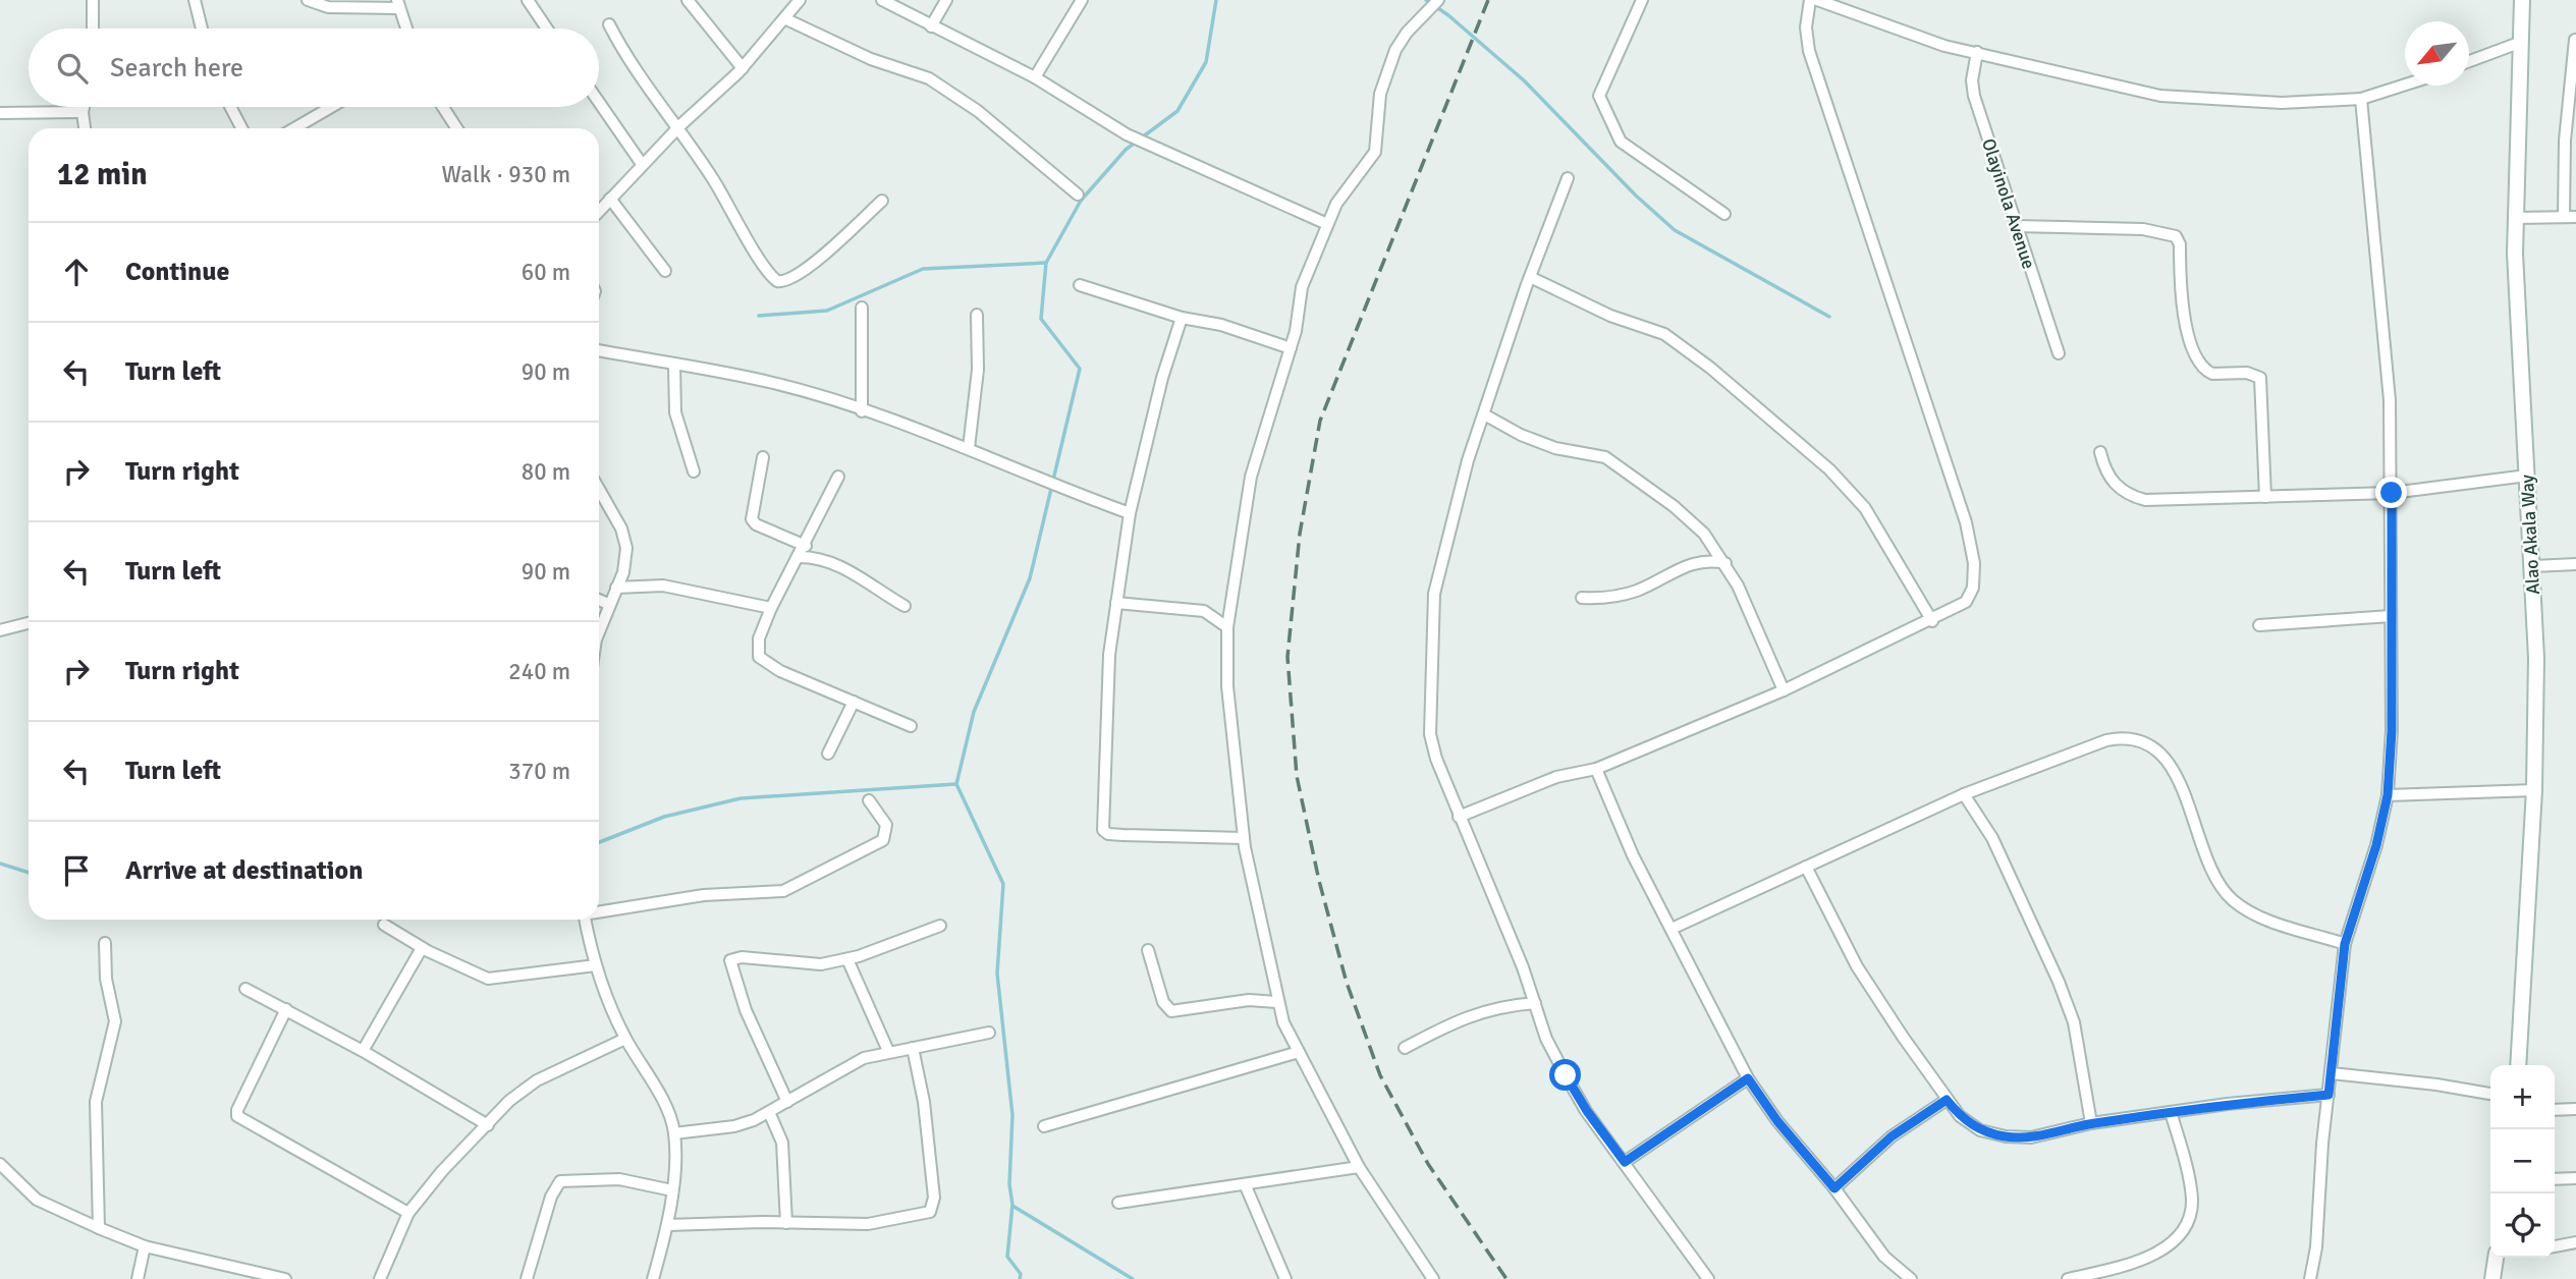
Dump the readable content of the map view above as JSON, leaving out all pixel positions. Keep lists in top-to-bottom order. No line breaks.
{"streets":{"street":["Olayinola Avenue","Alao Akala Way"]},"north":"bottom left","page":{"search":"Search here","heading":["12 min","Walk · 930 m"],"list":[["Continue","60 m"],["Turn left","90 m"],["Turn right","80 m"],["Turn left","90 m"],["Turn right","240 m"],["Turn left","370 m"],"Arrive at destination"],"map_buttons":["+","−"]}}
